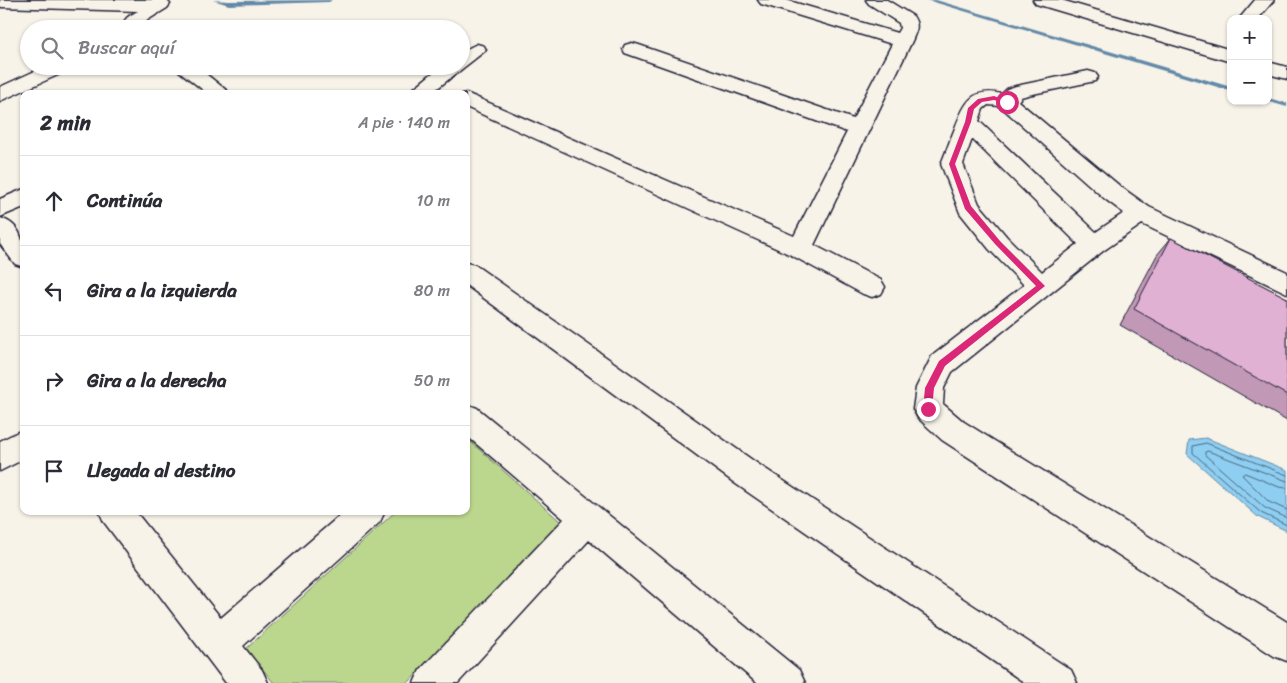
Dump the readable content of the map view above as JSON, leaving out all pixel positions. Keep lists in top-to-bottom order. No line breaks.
{"page":{"map_buttons":["+","−"],"search":"Buscar aquí","heading":["2 min","A pie · 140 m"],"list":[["Continúa","10 m"],["Gira a la izquierda","80 m"],["Gira a la derecha","50 m"],"Llegada al destino"]}}
